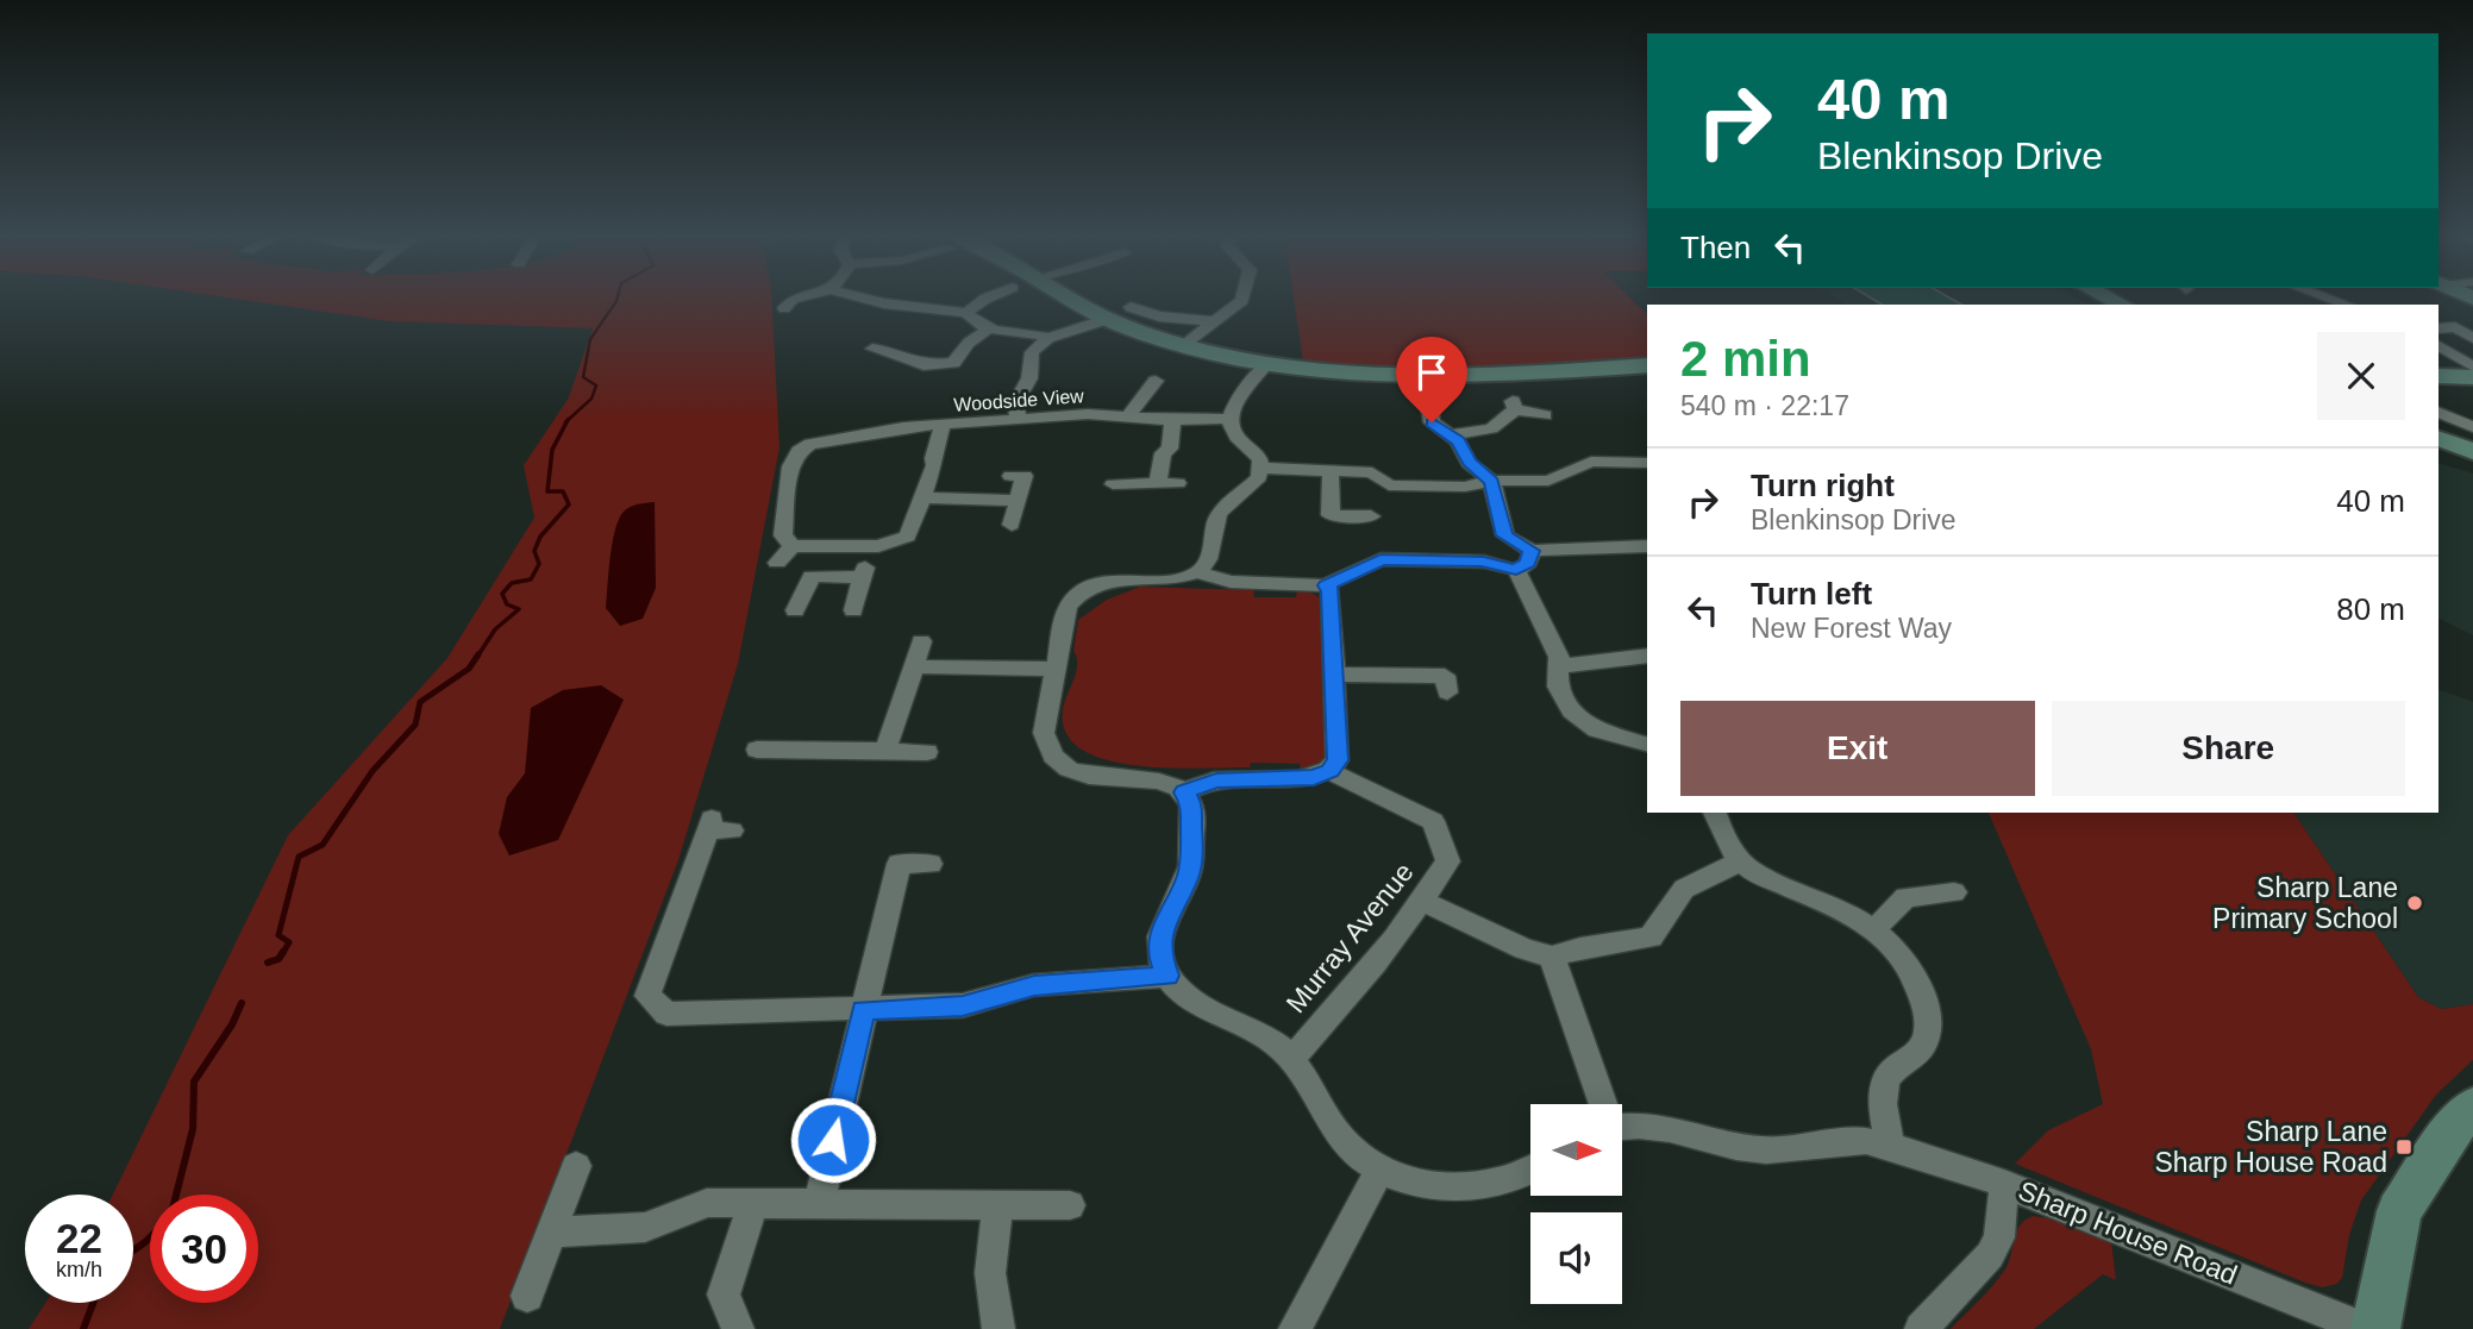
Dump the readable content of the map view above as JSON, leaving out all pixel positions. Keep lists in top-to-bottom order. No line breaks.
{"streets":{"street":["Woodside View","Murray Avenue","Sharp House Road"]},"places":{"other":["Sharp Lane Primary School"],"transit":["Sharp Lane Sharp House Road"]},"north":"right","page":{"turn":["40 m","Blenkinsop Drive"],"then":"Then","heading":["2 min","540 m · 22:17"],"list":[{"name":"Turn right","note":"Blenkinsop Drive","value":"40 m"},{"name":"Turn left","note":"New Forest Way","value":"80 m"}],"buttons":["Exit","Share"],"speed":"22 km/h","limit":"30"}}
